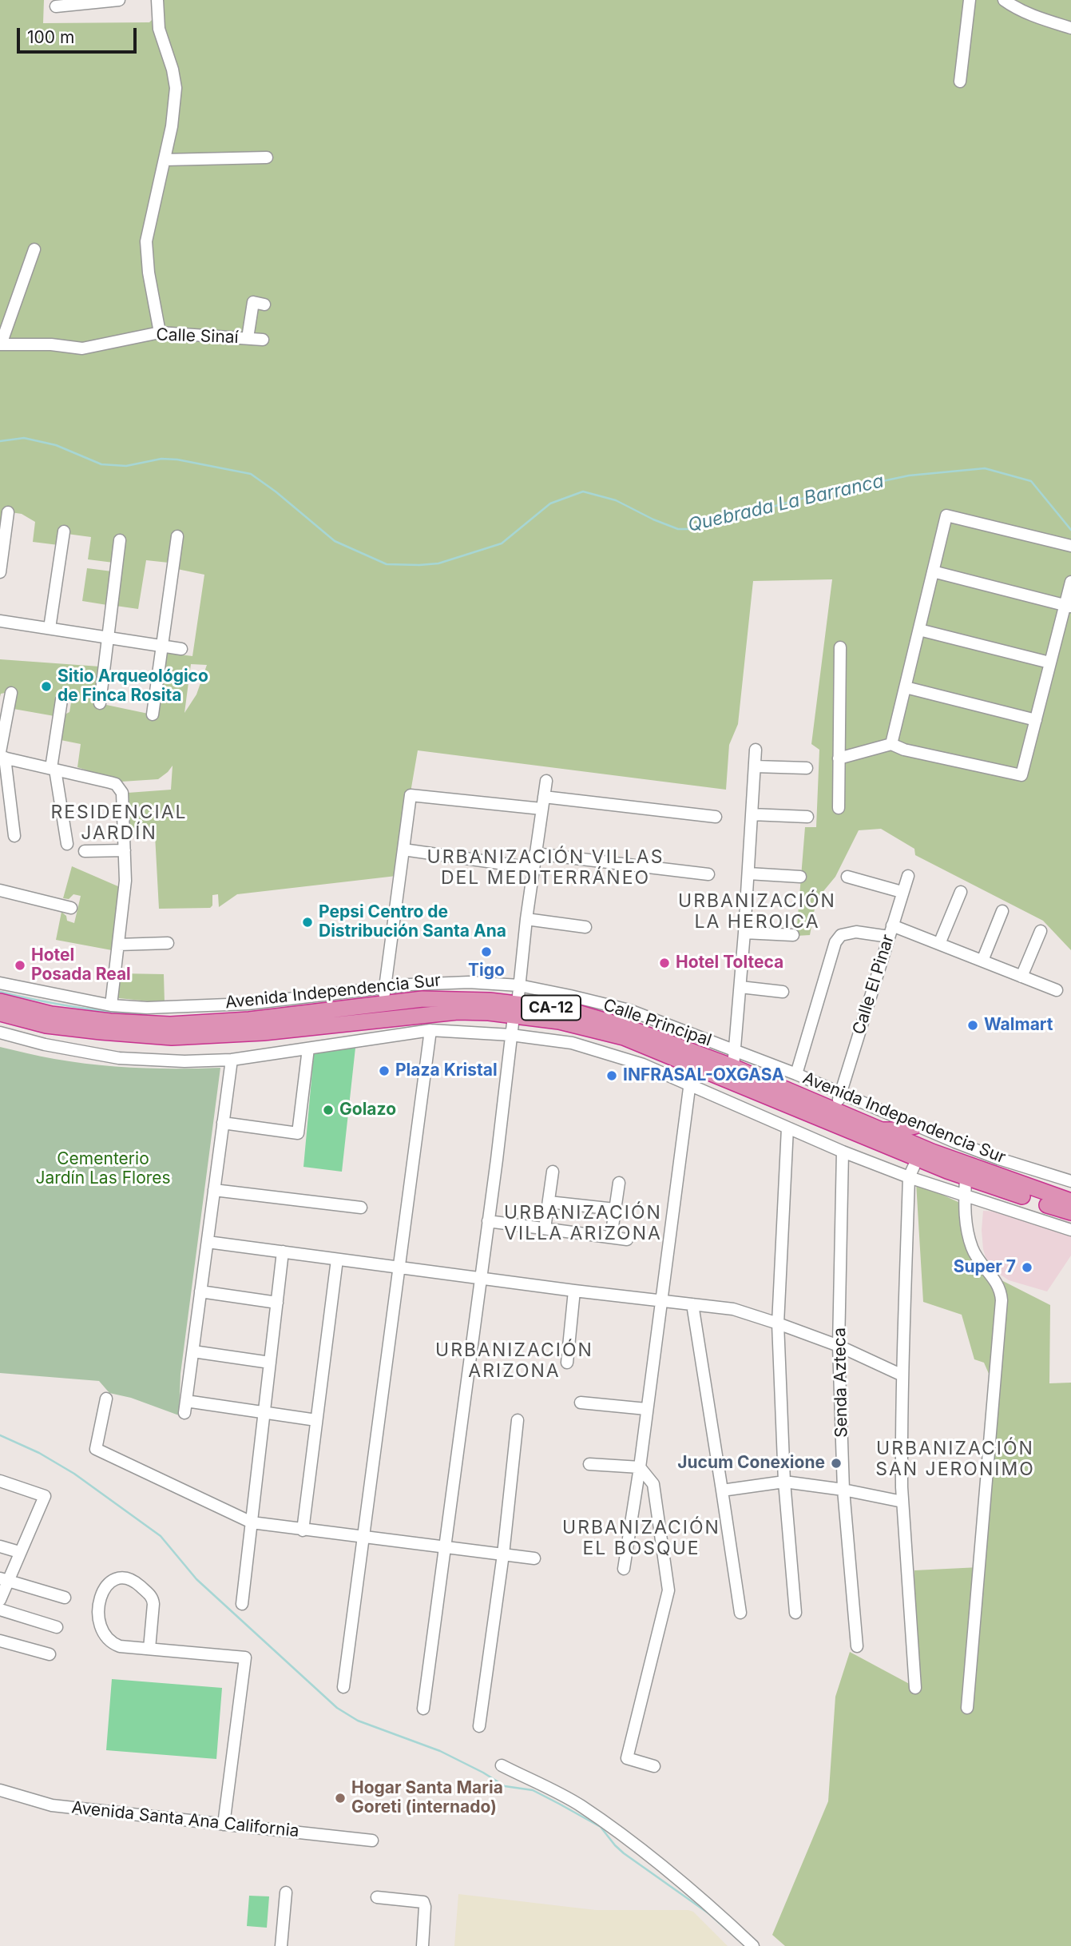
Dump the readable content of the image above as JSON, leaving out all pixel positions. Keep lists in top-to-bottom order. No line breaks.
{"streets":{"highway":["Avenida Independencia Sur","CA-12"],"street":["Calle Sinaí","Calle El Pinar","Calle Principal","Senda Azteca","Avenida Santa Ana California"]},"crossings":[["Calle El Pinar","Avenida Independencia Sur"],["Calle El Pinar","Calle Principal"],["Avenida Independencia Sur","Calle Principal"]],"districts":["RESIDENCIAL JARDÍN","URBANIZACIÓN VILLAS DEL MEDITERRÁNEO","URBANIZACIÓN LA HEROICA","URBANIZACIÓN VILLA ARIZONA","URBANIZACIÓN ARIZONA","URBANIZACIÓN SAN JERONIMO","URBANIZACIÓN EL BOSQUE"],"water":["Quebrada La Barranca"],"parks":["Cementerio Jardín Las Flores"],"places":["Sitio Arqueológico de Finca Rosita","Pepsi Centro de Distribución Santa Ana","Tigo","Hotel Tolteca","Hotel Posada Real","Walmart","Plaza Kristal","INFRASAL-OXGASA","Golazo","Super 7","Jucum Conexione","Hogar Santa Maria Goreti (internado)"],"scale_bar":"100 m"}
